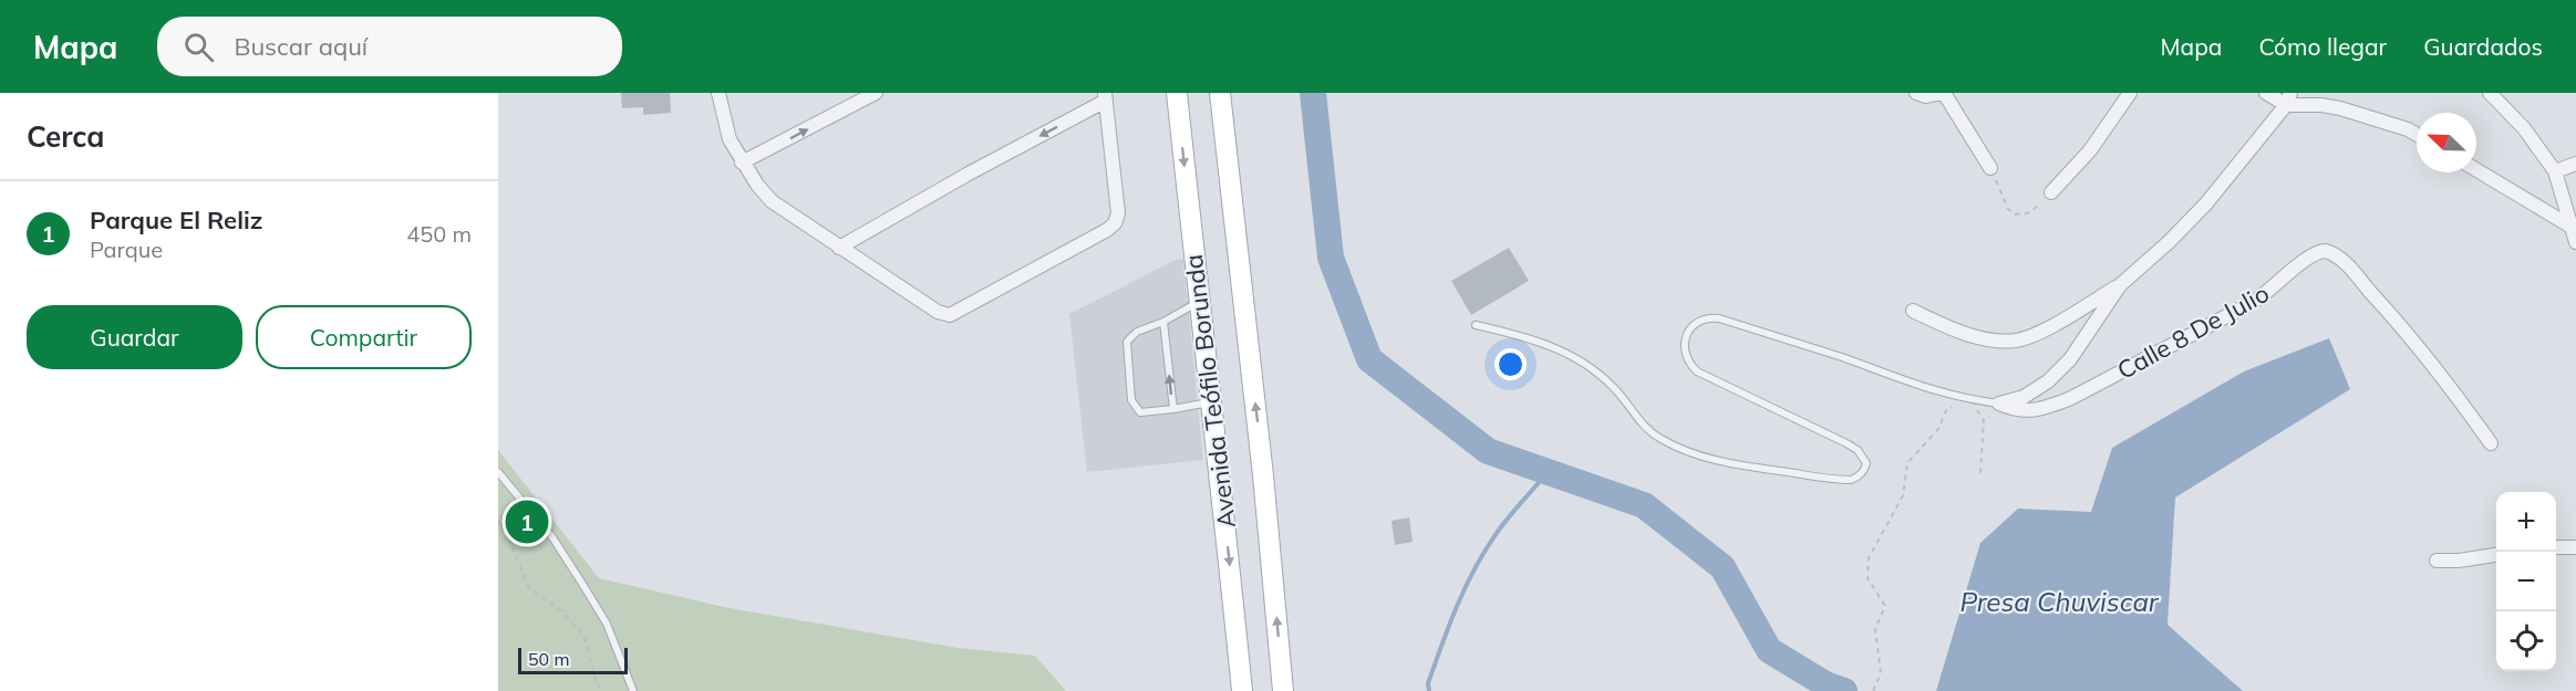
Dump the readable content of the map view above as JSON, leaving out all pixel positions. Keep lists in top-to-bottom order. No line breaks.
{"streets":{"main road":["Avenida Teófilo Borunda"],"street":["Calle 8 De Julio"]},"water":["Presa Chuviscar"],"scale_bar":"50 m","north":"top left","page":{"header":"Mapa","search":"Buscar aquí","nav":["Mapa","Cómo llegar","Guardados"],"heading":"Cerca","list":[{"mark":"1","name":"Parque El Reliz","note":"Parque","value":"450 m"}],"buttons":["Guardar","Compartir"],"map_buttons":["+","−"],"pins":"1","scale":"50 m"}}
